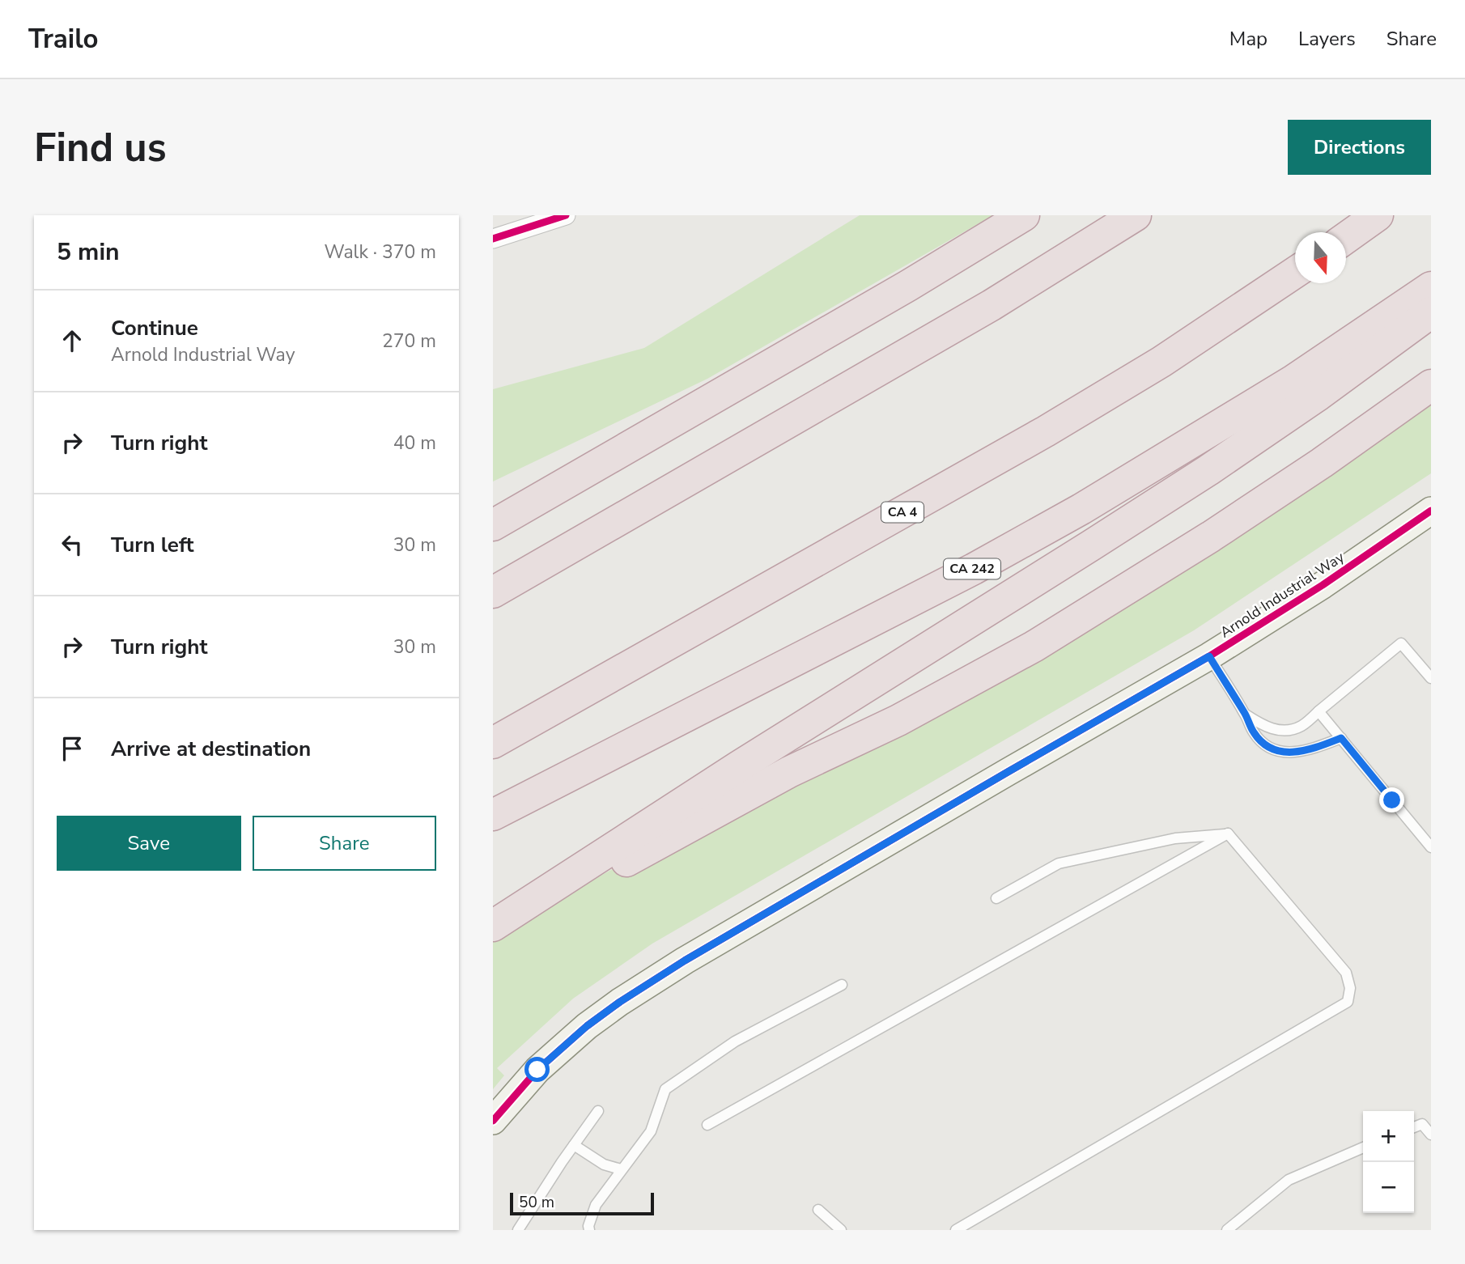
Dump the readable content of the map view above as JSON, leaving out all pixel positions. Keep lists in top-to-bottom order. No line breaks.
{"streets":{"highway":["CA 4","CA 242"],"street":["Arnold Industrial Way"]},"scale_bar":"50 m","north":"bottom","page":{"header":"Trailo","nav":["Map","Layers","Share"],"buttons":["Directions",["Save","Share"]],"title":"Find us","heading":["5 min","Walk · 370 m"],"list":[["Continue","Arnold Industrial Way","270 m"],["Turn right","40 m"],["Turn left","30 m"],["Turn right","30 m"],"Arrive at destination"],"map_buttons":["+","−"],"scale":"50 m"}}
